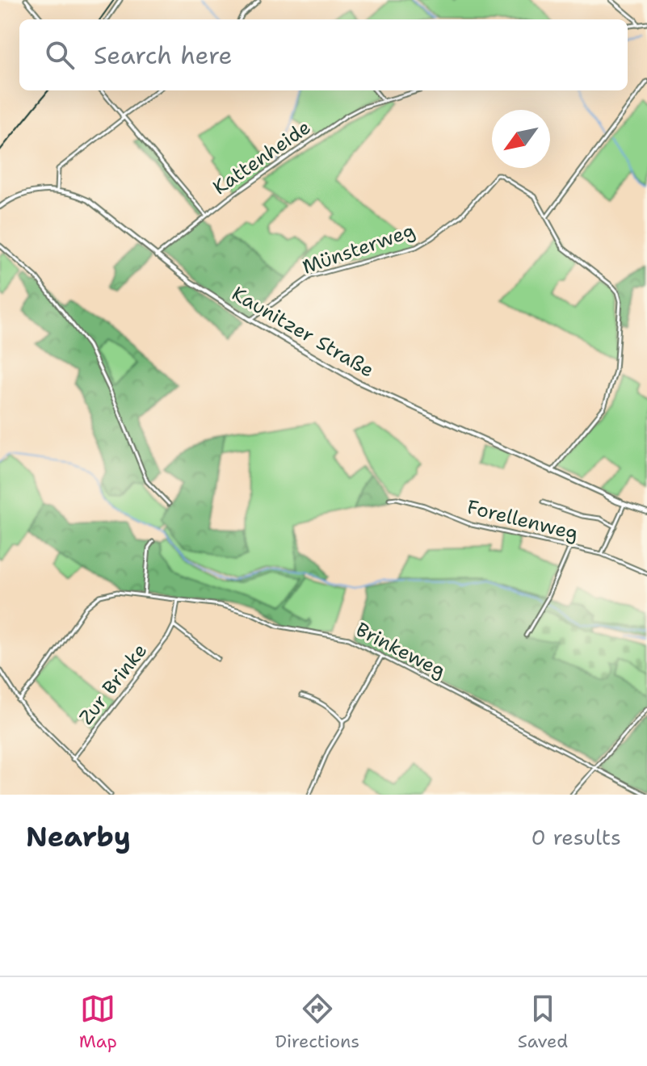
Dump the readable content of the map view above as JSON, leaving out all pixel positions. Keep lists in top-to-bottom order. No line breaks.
{"streets":{"street":["Kattenheide","Münsterweg","Kaunitzer Straße","Forellenweg","Brinkeweg","Zur Brinke"]},"crossings":[["Kattenheide","Kaunitzer Straße"],["Münsterweg","Kaunitzer Straße"],["Brinkeweg","Zur Brinke"]],"north":"bottom left","page":{"search":"Search here","heading":["Nearby","0 results"],"nav":["Map","Directions","Saved"]}}
